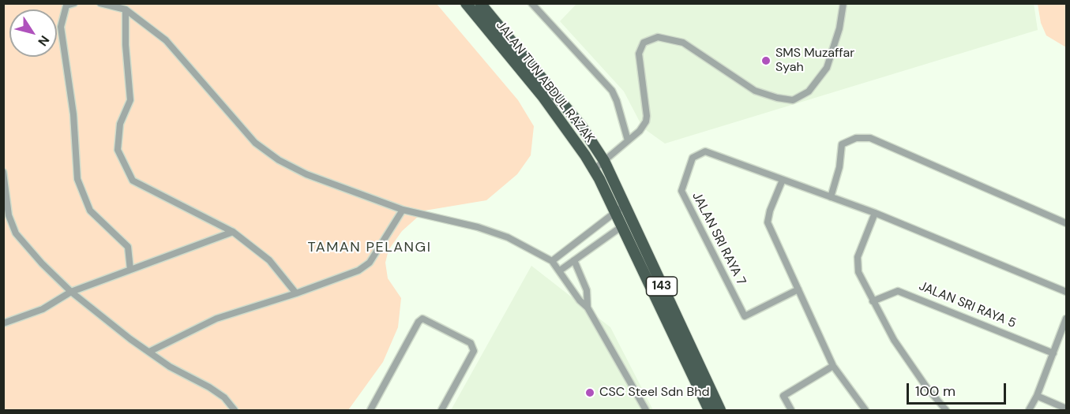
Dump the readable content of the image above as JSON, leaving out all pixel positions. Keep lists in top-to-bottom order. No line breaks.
{"streets":{"highway":["JALAN TUN ABDUL RAZAK","143"],"street":["JALAN SRI RAYA 7","JALAN SRI RAYA 5"]},"districts":["TAMAN PELANGI"],"places":["SMS Muzaffar Syah","CSC Steel Sdn Bhd"],"scale_bar":"100 m","north":"bottom right"}
